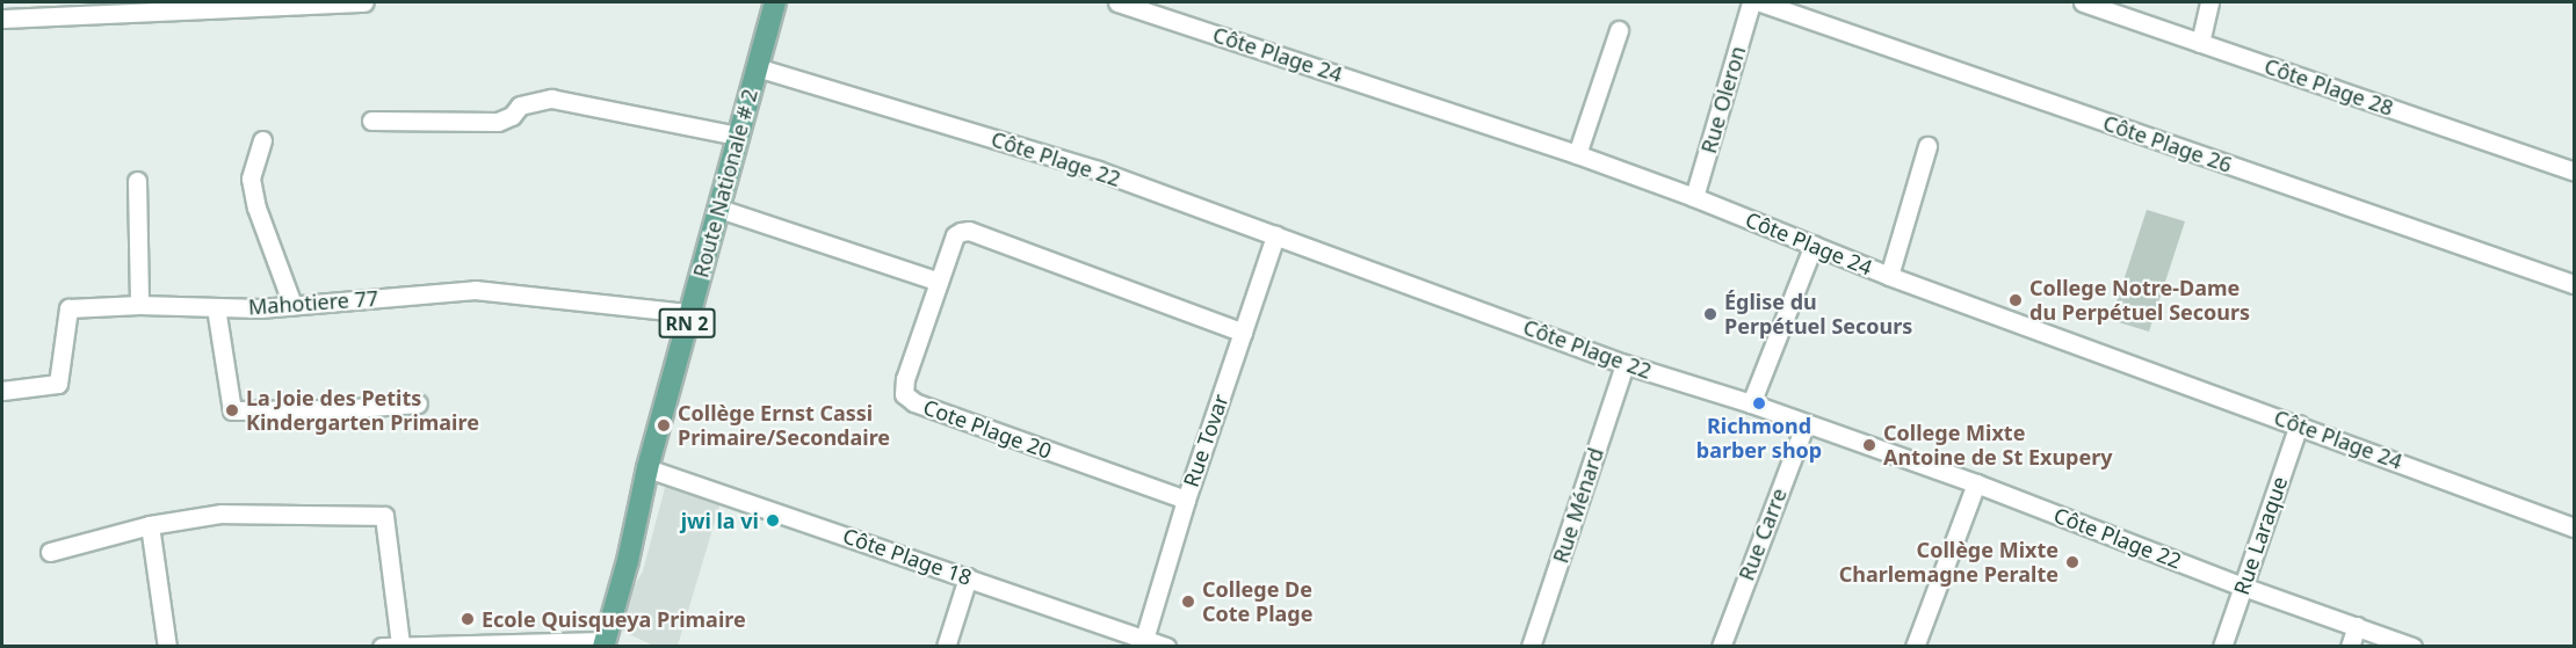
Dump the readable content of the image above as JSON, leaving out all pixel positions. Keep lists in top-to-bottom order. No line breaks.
{"streets":{"main road":["Route Nationale # 2","RN 2"],"street":["Côte Plage 24","Côte Plage 28","Rue Oleron","Côte Plage 26","Côte Plage 22","Mahotiere 77","Cote Plage 20","Rue Tovar","Rue Ménard","Rue Carre","Rue Laraque","Côte Plage 18"]},"crossings":[["Côte Plage 24","Rue Oleron"],["Côte Plage 24","Rue Laraque"],["Côte Plage 22","Route Nationale # 2"],["Côte Plage 22","Rue Tovar"],["Côte Plage 22","Rue Ménard"],["Côte Plage 22","Rue Carre"],["Côte Plage 22","Rue Laraque"],["Route Nationale # 2","Mahotiere 77"],["Route Nationale # 2","Côte Plage 18"],["Cote Plage 20","Rue Tovar"],["Rue Tovar","Côte Plage 18"]],"places":["College Notre-Dame du Perpétuel Secours","Église du Perpétuel Secours","Richmond barber shop","La Joie des Petits Kindergarten Primaire","Collège Ernst Cassi Primaire/Secondaire","College Mixte Antoine de St Exupery","jwi la vi","Collège Mixte Charlemagne Peralte","College De Cote Plage","Ecole Quisqueya Primaire"]}
